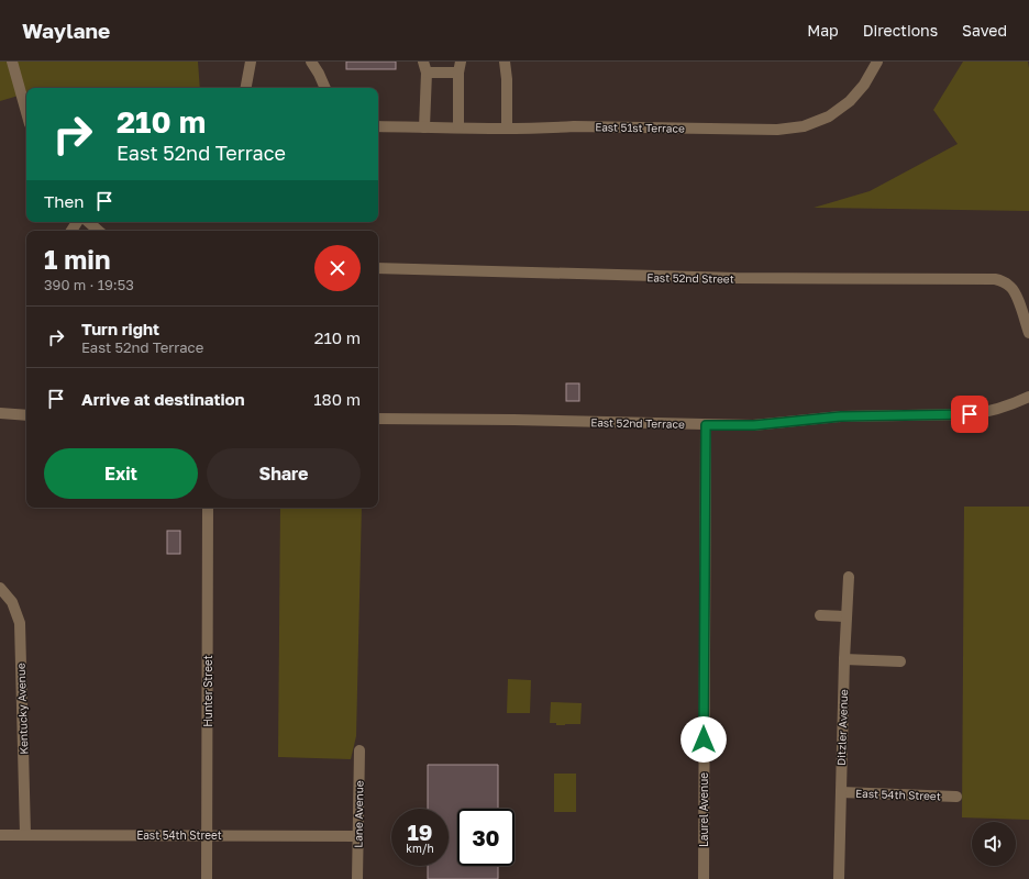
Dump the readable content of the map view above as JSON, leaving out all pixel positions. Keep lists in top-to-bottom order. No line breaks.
{"streets":{"street":["East 51st Terrace","East 52nd Street","East 52nd Terrace","Hunter Street","Kentucky Avenue","Ditzler Avenue","East 54th Street","Laurel Avenue","Lane Avenue"]},"crossings":[["East 52nd Terrace","Laurel Avenue"],["Hunter Street","East 54th Street"],["Kentucky Avenue","East 54th Street"],["Ditzler Avenue","East 54th Street"],["East 54th Street","Lane Avenue"]],"page":{"header":"Waylane","nav":["Map","Directions","Saved"],"turn":["210 m","East 52nd Terrace"],"then":"Then","heading":["1 min","390 m · 19:53"],"list":[{"name":"Turn right","note":"East 52nd Terrace","value":"210 m"},{"name":"Arrive at destination","value":"180 m"}],"buttons":["Exit","Share"],"speed":"19 km/h","limit":"30"}}
